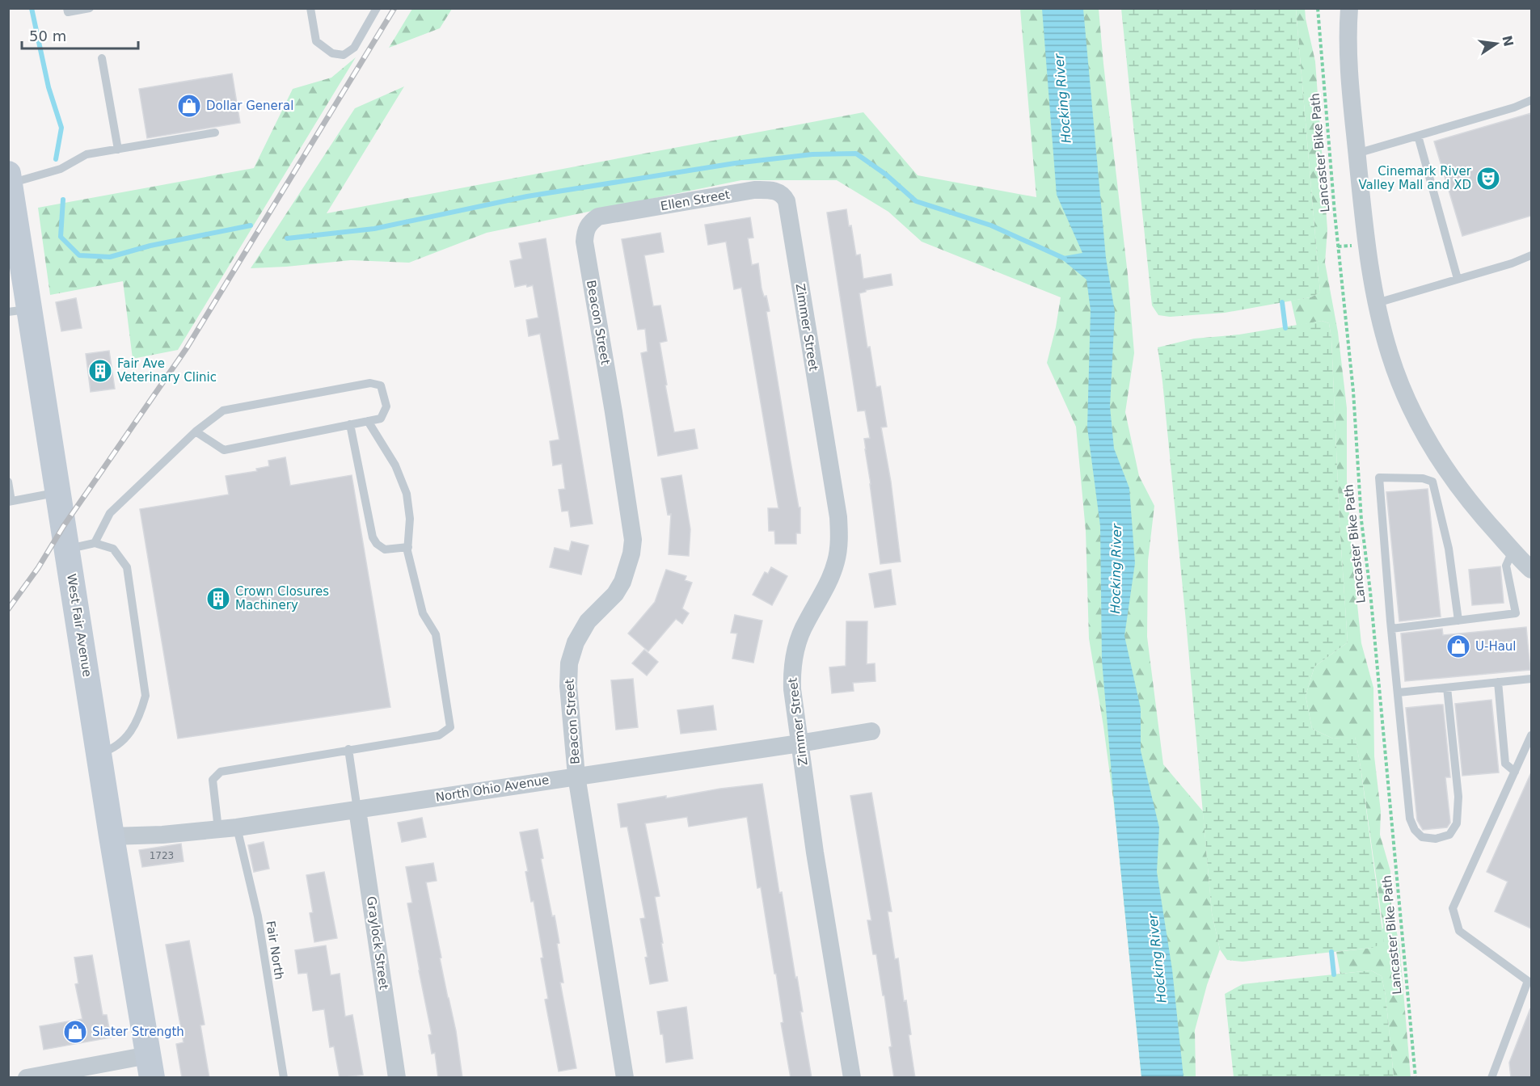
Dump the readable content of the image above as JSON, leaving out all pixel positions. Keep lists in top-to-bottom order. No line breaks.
{"streets":{"street":["Ellen Street","Beacon Street","Zimmer Street","West Fair Avenue","North Ohio Avenue","Graylock Street"],"lane":["Fair North"],"path":["Lancaster Bike Path"]},"crossings":[["Ellen Street","Beacon Street"],["Ellen Street","Zimmer Street"],["Beacon Street","North Ohio Avenue"],["Zimmer Street","North Ohio Avenue"],["West Fair Avenue","North Ohio Avenue"],["North Ohio Avenue","Graylock Street"],["North Ohio Avenue","Fair North"]],"water":["Hocking River"],"places":{"shop":["Dollar General","U-Haul","Slater Strength"],"theatre":["Cinemark River Valley Mall and XD"],"building":["Fair Ave Veterinary Clinic","Crown Closures Machinery"]},"house_numbers":["1723"],"scale_bar":"50 m","north":"right"}
